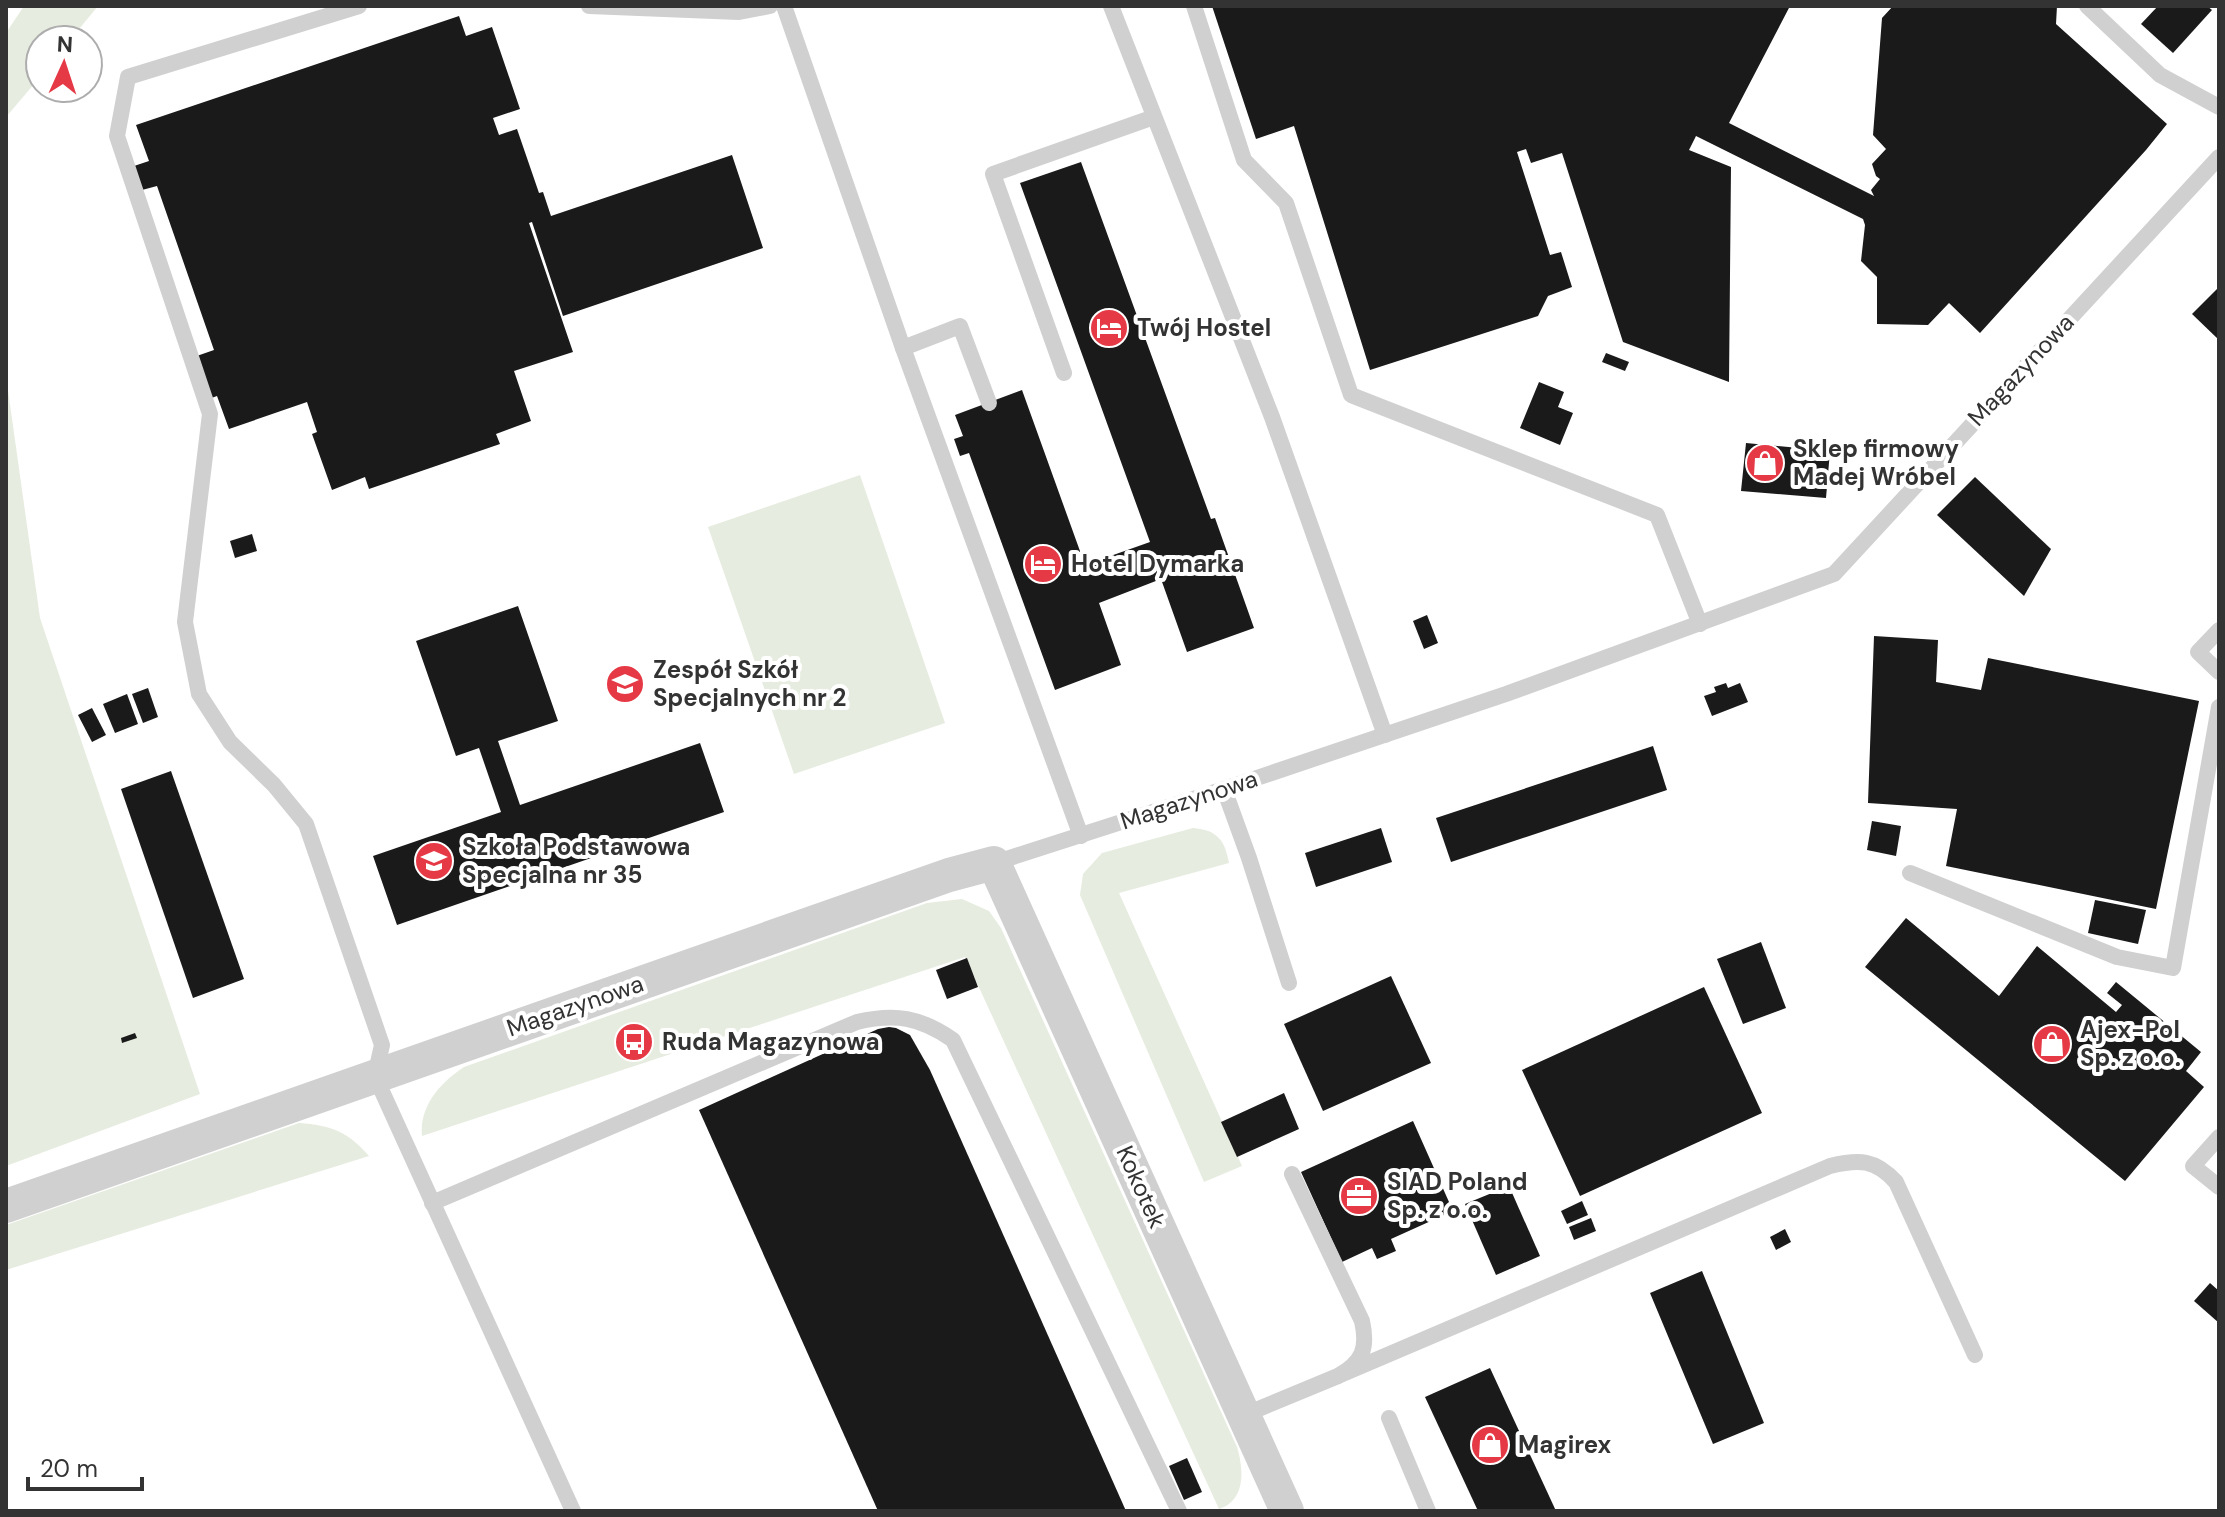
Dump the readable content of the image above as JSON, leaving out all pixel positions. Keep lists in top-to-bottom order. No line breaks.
{"streets":{"street":["Magazynowa","Kokotek"]},"crossings":[["Magazynowa","Kokotek"]],"places":{"hotel":["Twój Hostel","Hotel Dymarka"],"shop":["Sklep firmowy Madej Wróbel","Ajex-Pol Sp. z o.o.","Magirex"],"school or university":["Zespół Szkół Specjalnych nr 2","Szkoła Podstawowa Specjalna nr 35"],"bus stop":["Ruda Magazynowa"],"office":["SIAD Poland Sp. z o.o."]},"scale_bar":"20 m","north":"top"}
